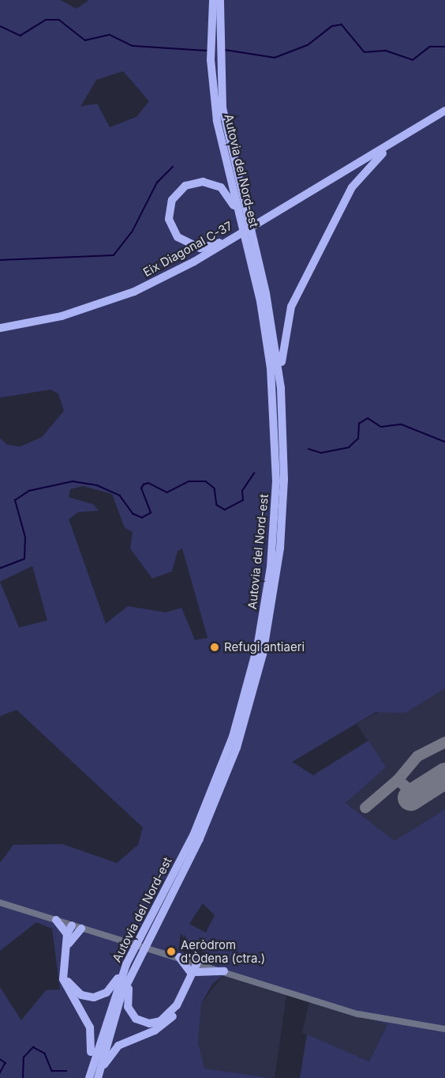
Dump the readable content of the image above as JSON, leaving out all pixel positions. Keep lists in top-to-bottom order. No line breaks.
{"streets":{"highway":["Autovia del Nord-est","Eix Diagonal C-37"]},"places":["Refugi antiaeri","Aeròdrom d'Òdena (ctra.)"]}
